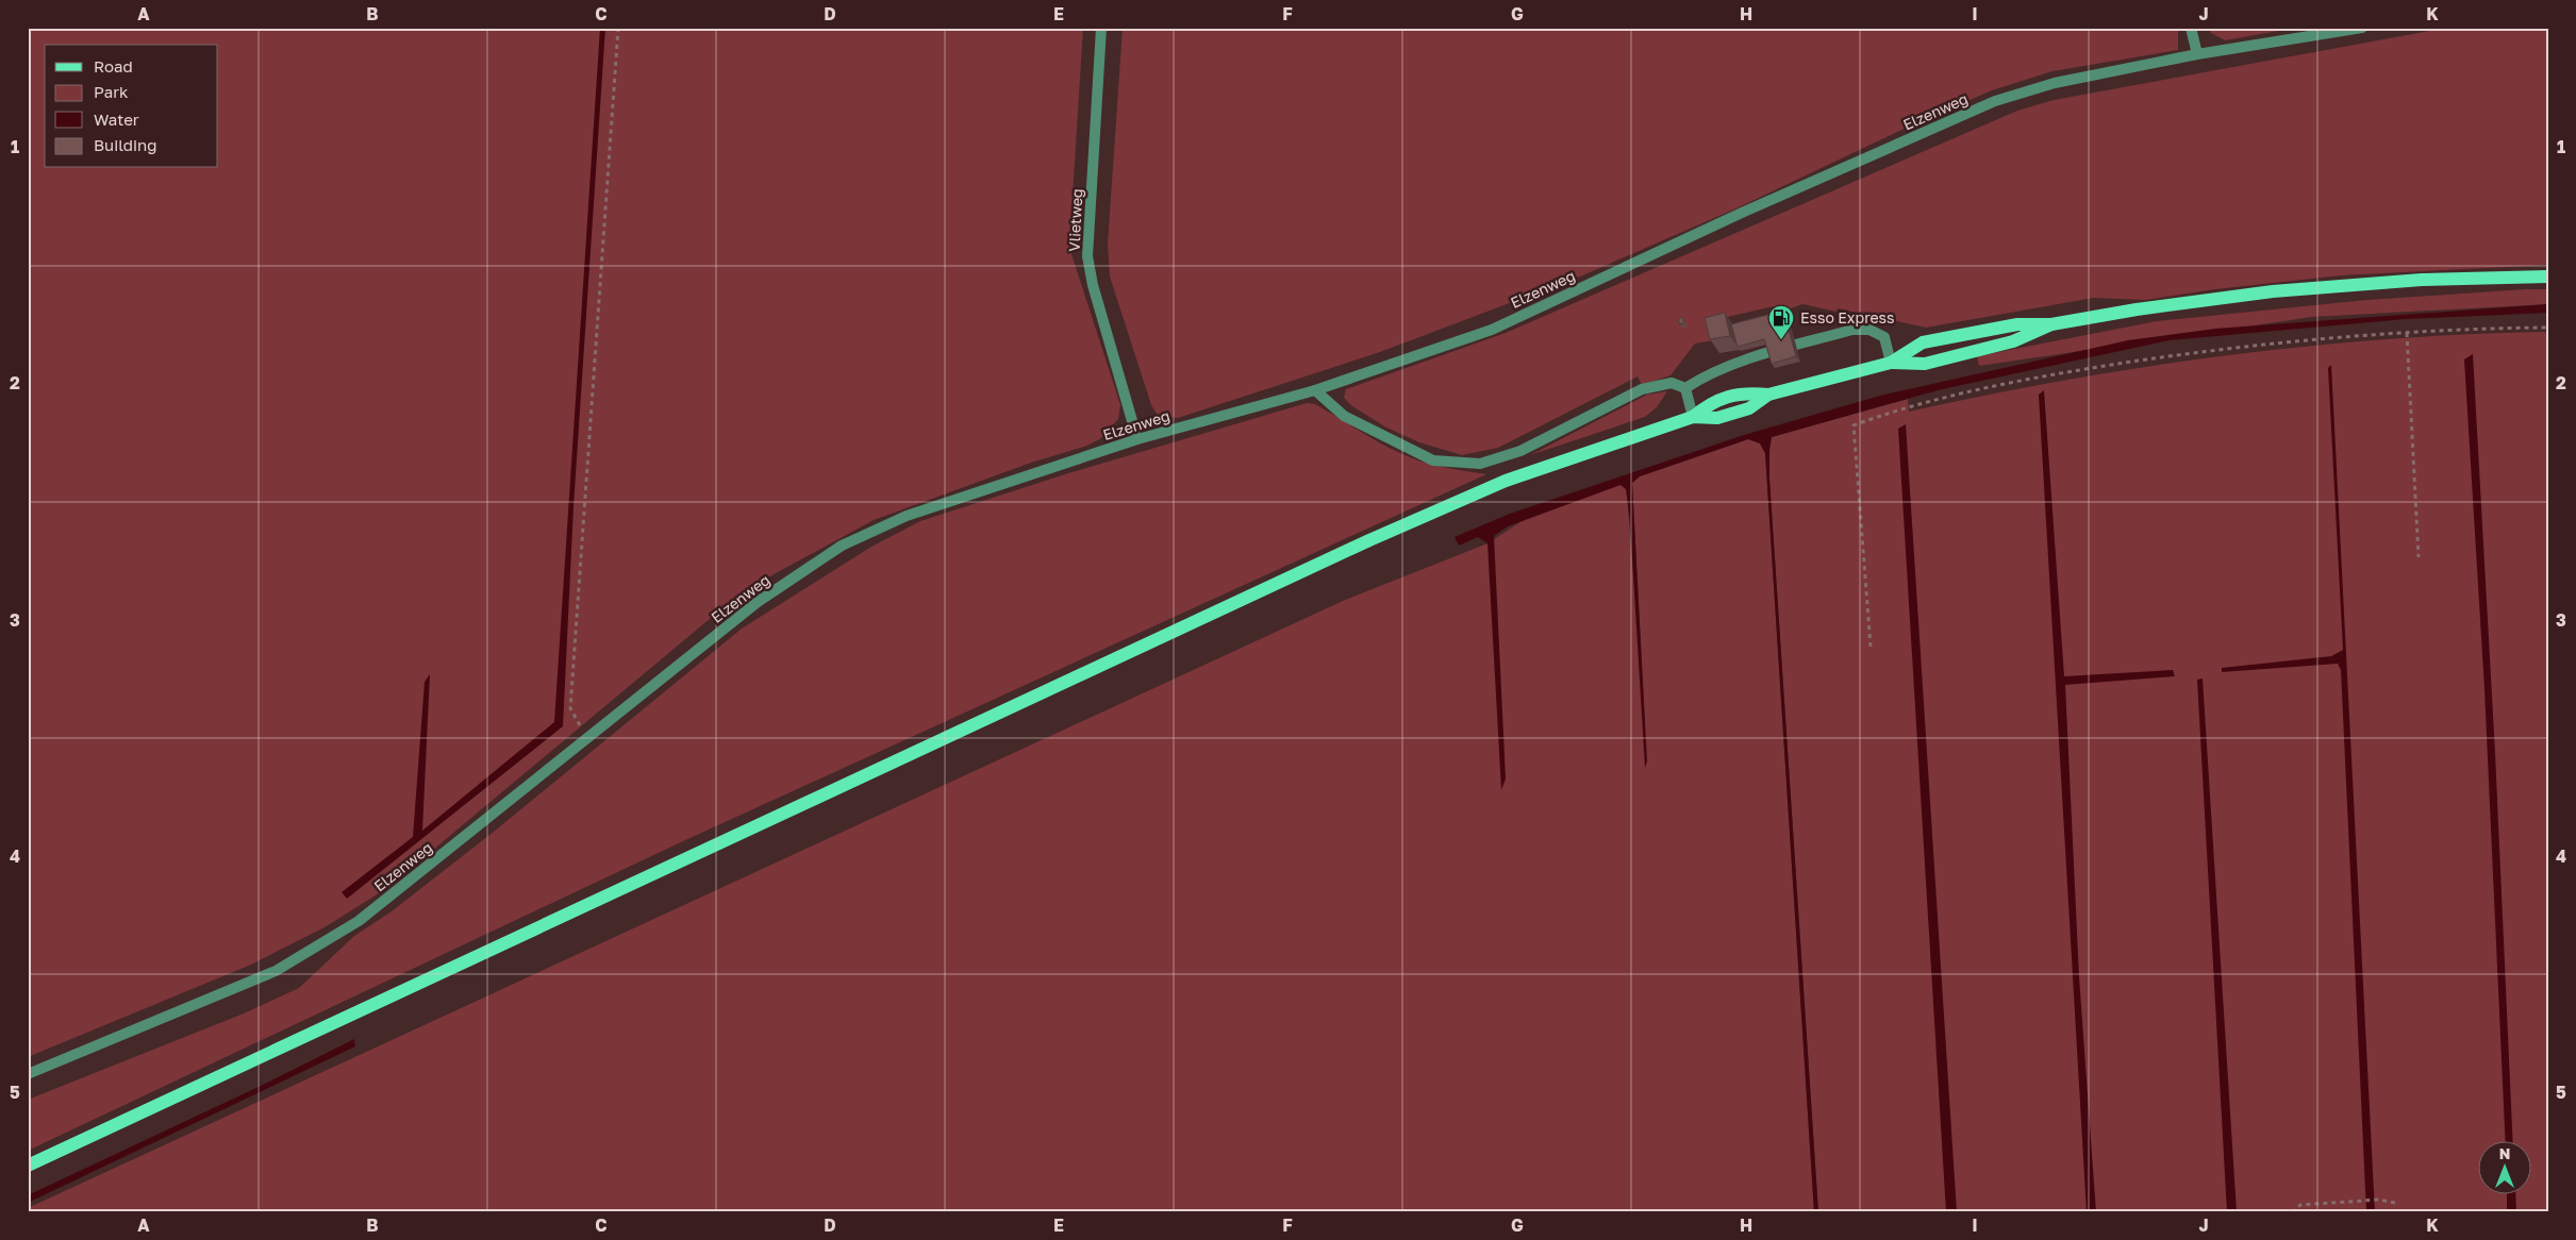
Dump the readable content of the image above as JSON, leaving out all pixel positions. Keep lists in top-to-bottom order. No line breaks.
{"streets":{"street":["Elzenweg","Vlietweg"]},"crossings":[["Elzenweg","Vlietweg"]],"places":{"fuel station":["Esso Express"]},"legend":["Road","Park","Water","Building"],"north":"top","grid":{"columns":["A","B","C","D","E","F","G","H","I","J","K"],"rows":["1","2","3","4","5"]}}
